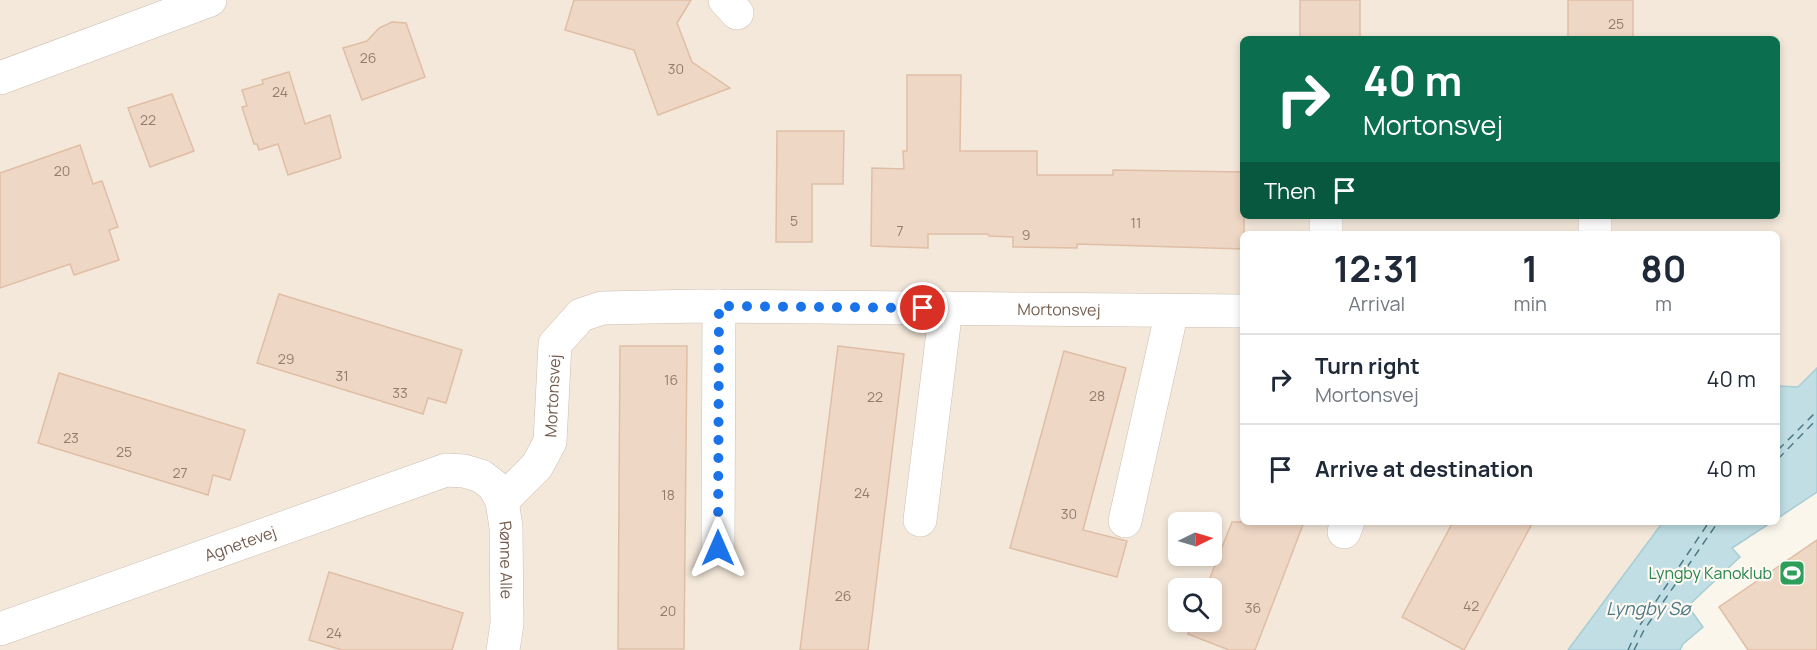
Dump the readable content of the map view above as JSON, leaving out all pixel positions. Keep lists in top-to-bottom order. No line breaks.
{"streets":{"street":["Mortonsvej","Agnetevej","Rønne Alle"]},"crossings":[["Mortonsvej","Rønne Alle"],["Agnetevej","Rønne Alle"]],"water":["Lyngby Sø"],"places":{"sports":["Lyngby Kanoklub"]},"house_numbers":["25","26","30","24","22","20","5","11","7","9","29","31","16","33","28","22","23","25","27","24","18","30","26","42","36","20","24"],"north":"right","page":{"turn":["40 m","Mortonsvej"],"then":"Then","eta":["12:31","Arrival","1","min","80","m"],"list":[{"name":"Turn right","note":"Mortonsvej","value":"40 m"},{"name":"Arrive at destination","value":"40 m"}]}}
